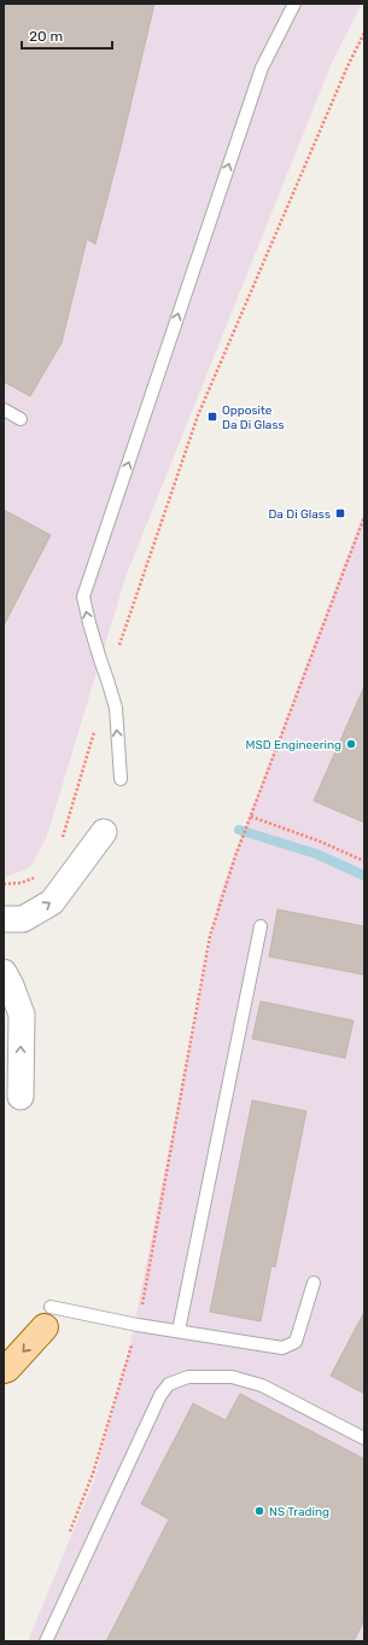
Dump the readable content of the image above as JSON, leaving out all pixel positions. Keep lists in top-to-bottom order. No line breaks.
{"places":{"transit":["Opposite Da Di Glass","Da Di Glass"],"other":["MSD Engineering","NS Trading"]},"scale_bar":"20 m"}
